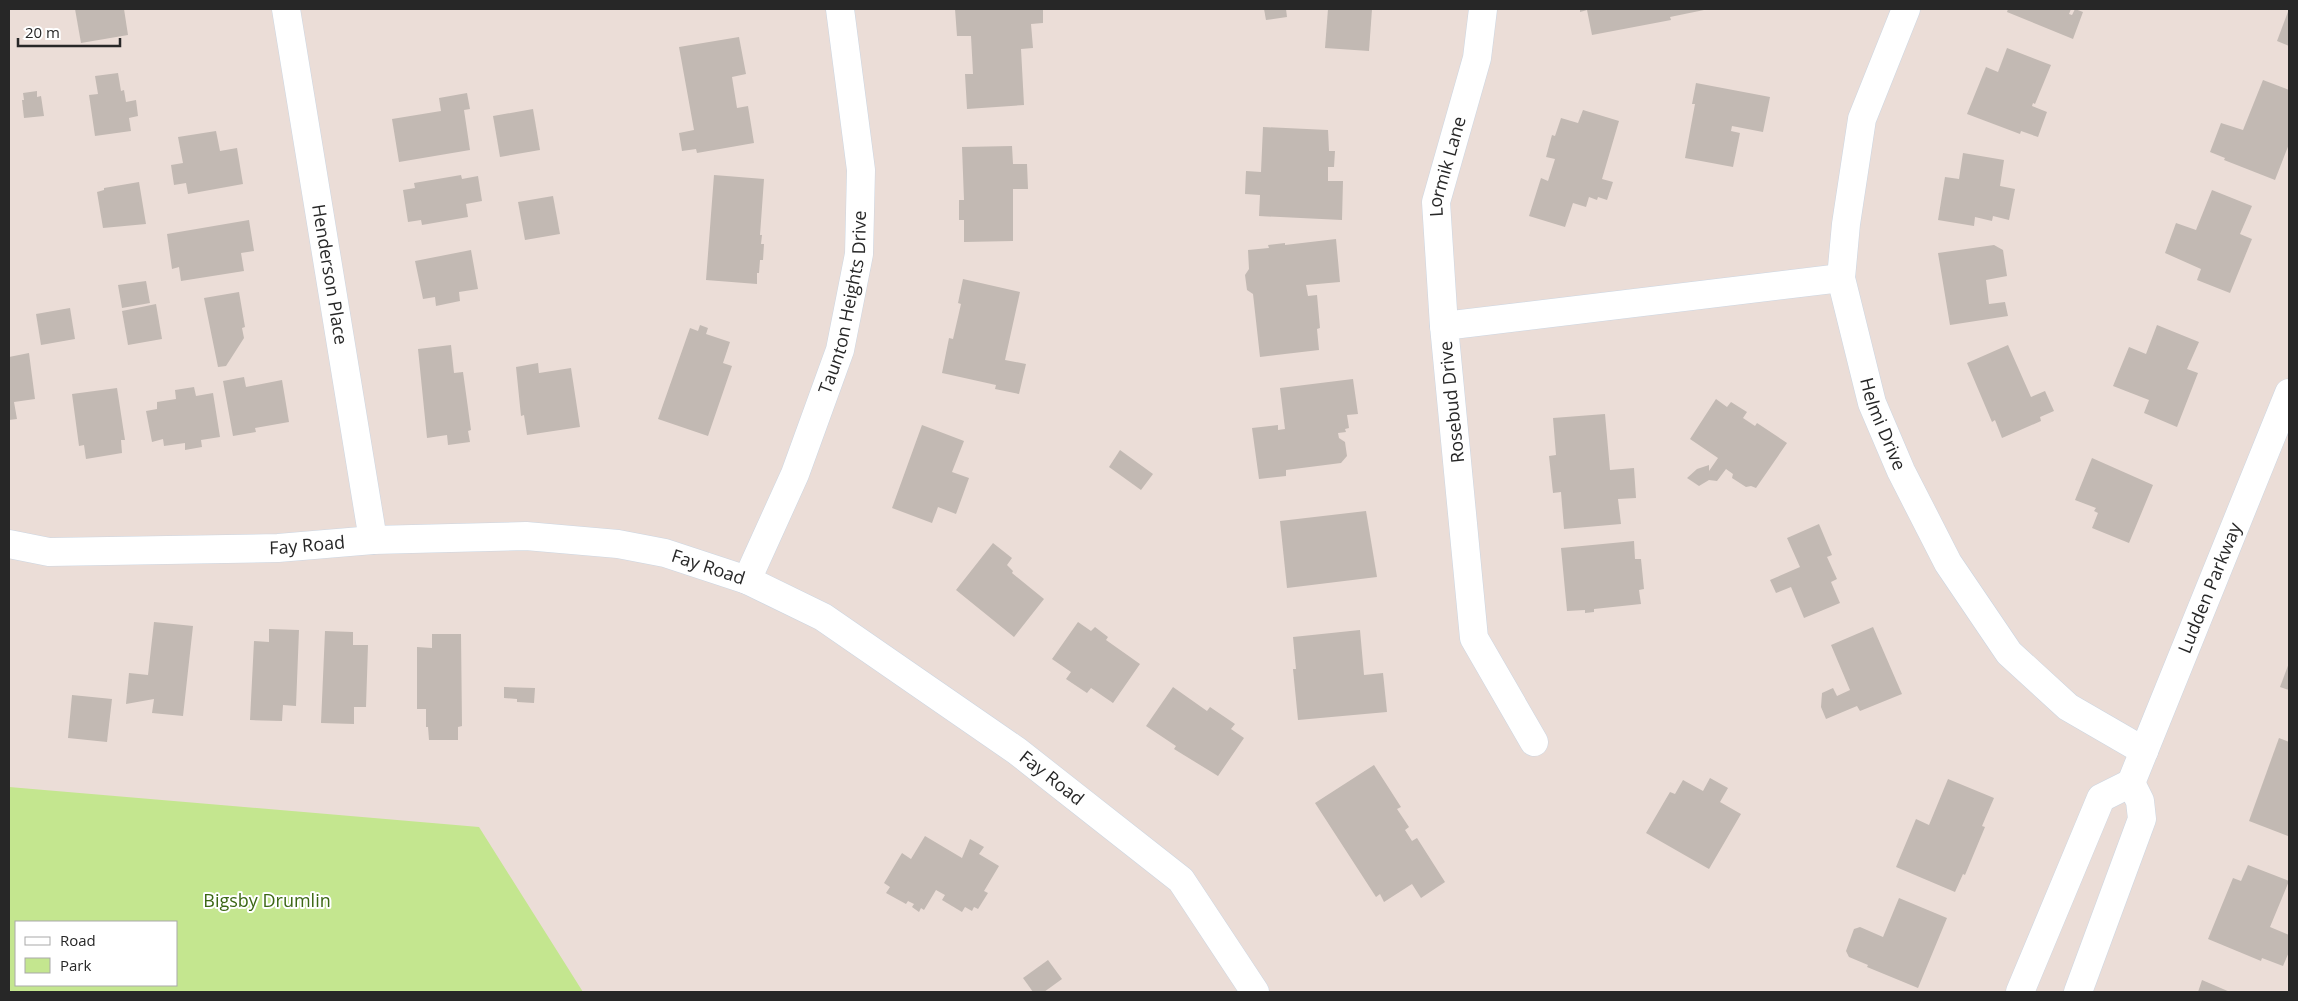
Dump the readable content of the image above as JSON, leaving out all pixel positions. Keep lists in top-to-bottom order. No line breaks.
{"streets":{"street":["Lormik Lane","Henderson Place","Taunton Heights Drive","Rosebud Drive","Helmi Drive","Fay Road","Ludden Parkway"]},"crossings":[["Lormik Lane","Rosebud Drive"],["Henderson Place","Fay Road"],["Taunton Heights Drive","Fay Road"],["Rosebud Drive","Helmi Drive"],["Helmi Drive","Ludden Parkway"]],"parks":["Bigsby Drumlin"],"legend":["Road","Park"],"scale_bar":"20 m"}
